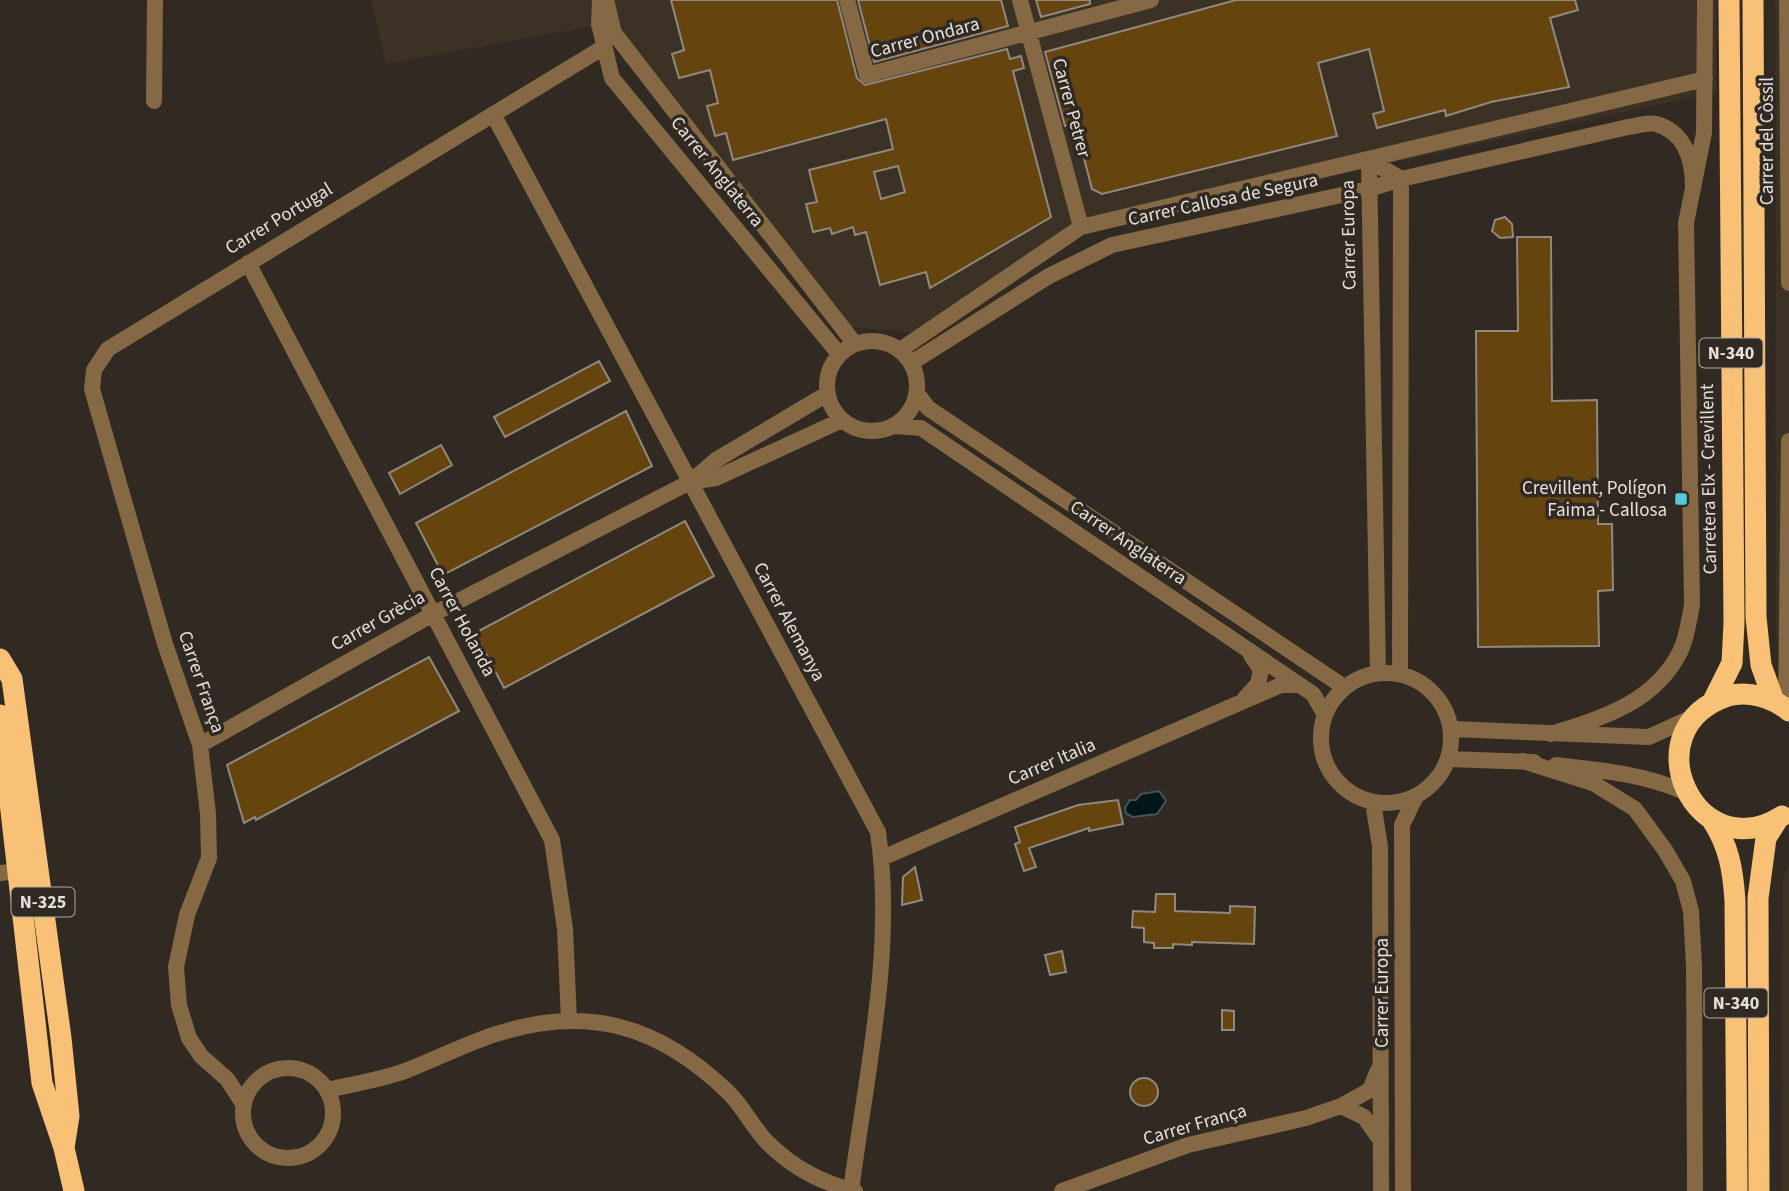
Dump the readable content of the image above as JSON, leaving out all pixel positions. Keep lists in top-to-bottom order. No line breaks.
{"streets":{"highway":["N-340","Carretera Elx - Crevillent","N-325"],"street":["Carrer Ondara","Carrer Petrer","Carrer del Còssil","Carrer Anglaterra","Carrer Callosa de Segura","Carrer Portugal","Carrer Europa","Carrer Grècia","Carrer Holanda","Carrer Alemanya","Carrer França","Carrer Italia"]},"crossings":[["Carrer Ondara","Carrer Petrer"],["Carrer Petrer","Carrer Callosa de Segura"],["Carrer Anglaterra","Carrer Callosa de Segura"],["Carrer Anglaterra","Carrer Portugal"],["Carrer Anglaterra","Carrer Europa"],["Carrer Anglaterra","Carrer Grècia"],["Carrer Anglaterra","Carrer Italia"],["Carrer Callosa de Segura","Carrer Europa"],["Carrer Callosa de Segura","Carrer Grècia"],["Carrer Portugal","Carrer Holanda"],["Carrer Portugal","Carrer Alemanya"],["Carrer Portugal","Carrer França"],["Carrer Europa","Carrer França"],["N-340","Carretera Elx - Crevillent"],["Carrer Grècia","Carrer Holanda"],["Carrer Grècia","Carrer Alemanya"],["Carrer Grècia","Carrer França"],["Carrer Alemanya","Carrer Italia"]],"places":{"transit":["Crevillent, Polígon Faima - Callosa"]}}
